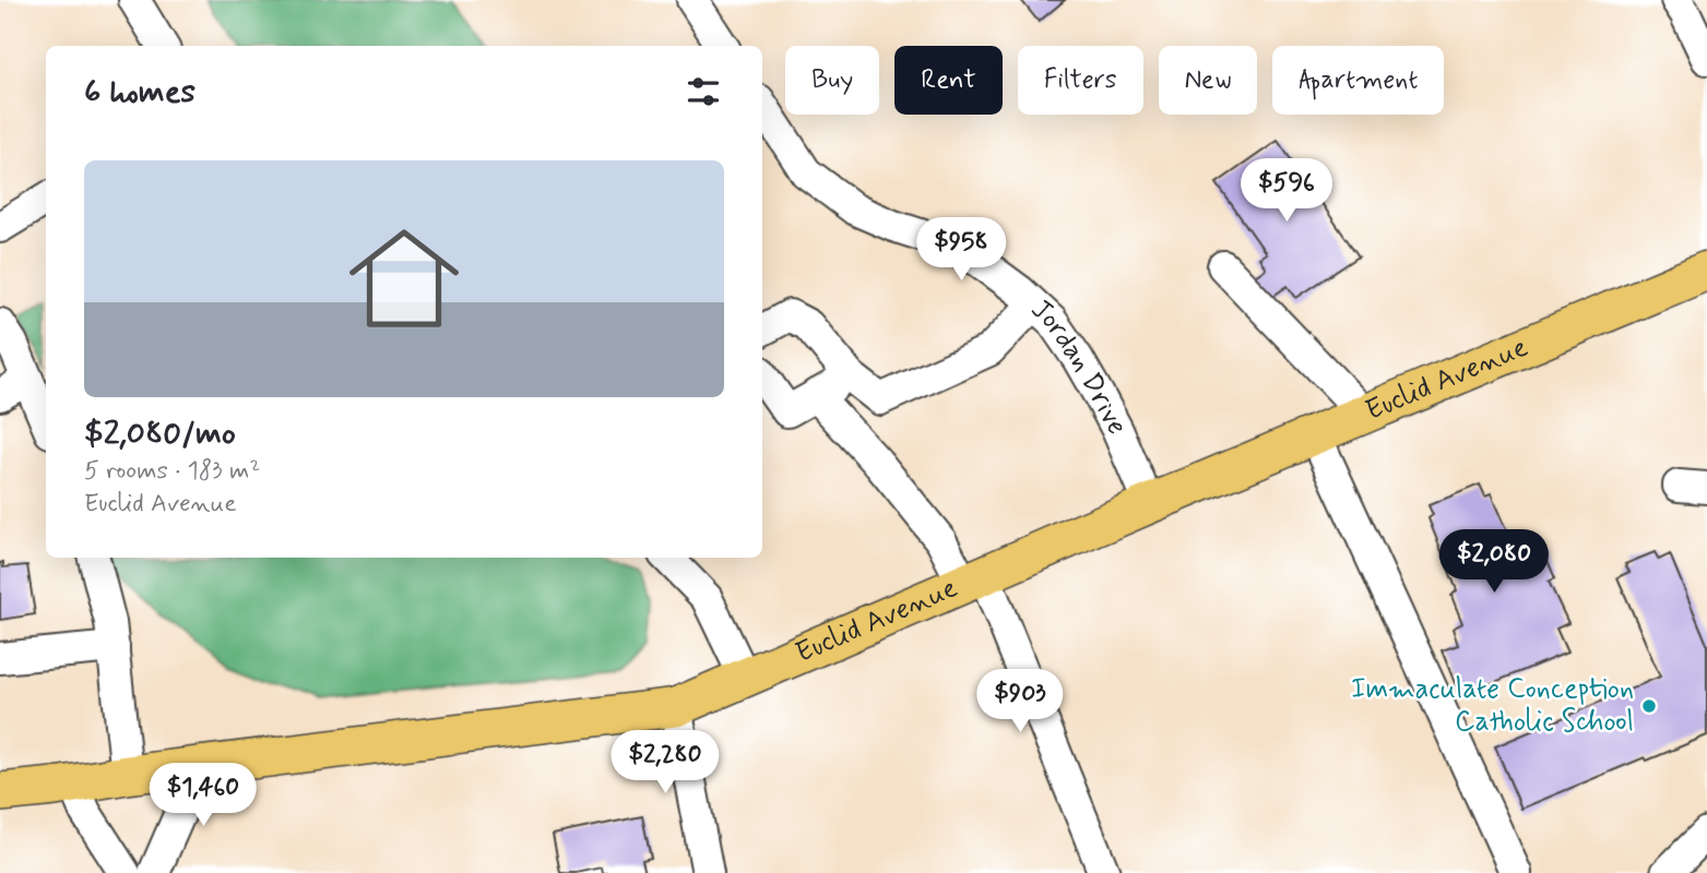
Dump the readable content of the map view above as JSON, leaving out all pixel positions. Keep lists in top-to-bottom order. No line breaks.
{"streets":{"main road":["Euclid Avenue"],"street":["Jordan Drive"]},"crossings":[["Jordan Drive","Euclid Avenue"]],"places":["Immaculate Conception Catholic School"],"page":{"chip":["Buy","Rent","Filters","New","Apartment"],"heading":"6 homes","list":[{"name":"$2,080/mo","note":"5 rooms · 183 m² · Euclid Avenue"}],"price":["$596","$958","$2,080","$903","$2,280","$1,460"]}}
